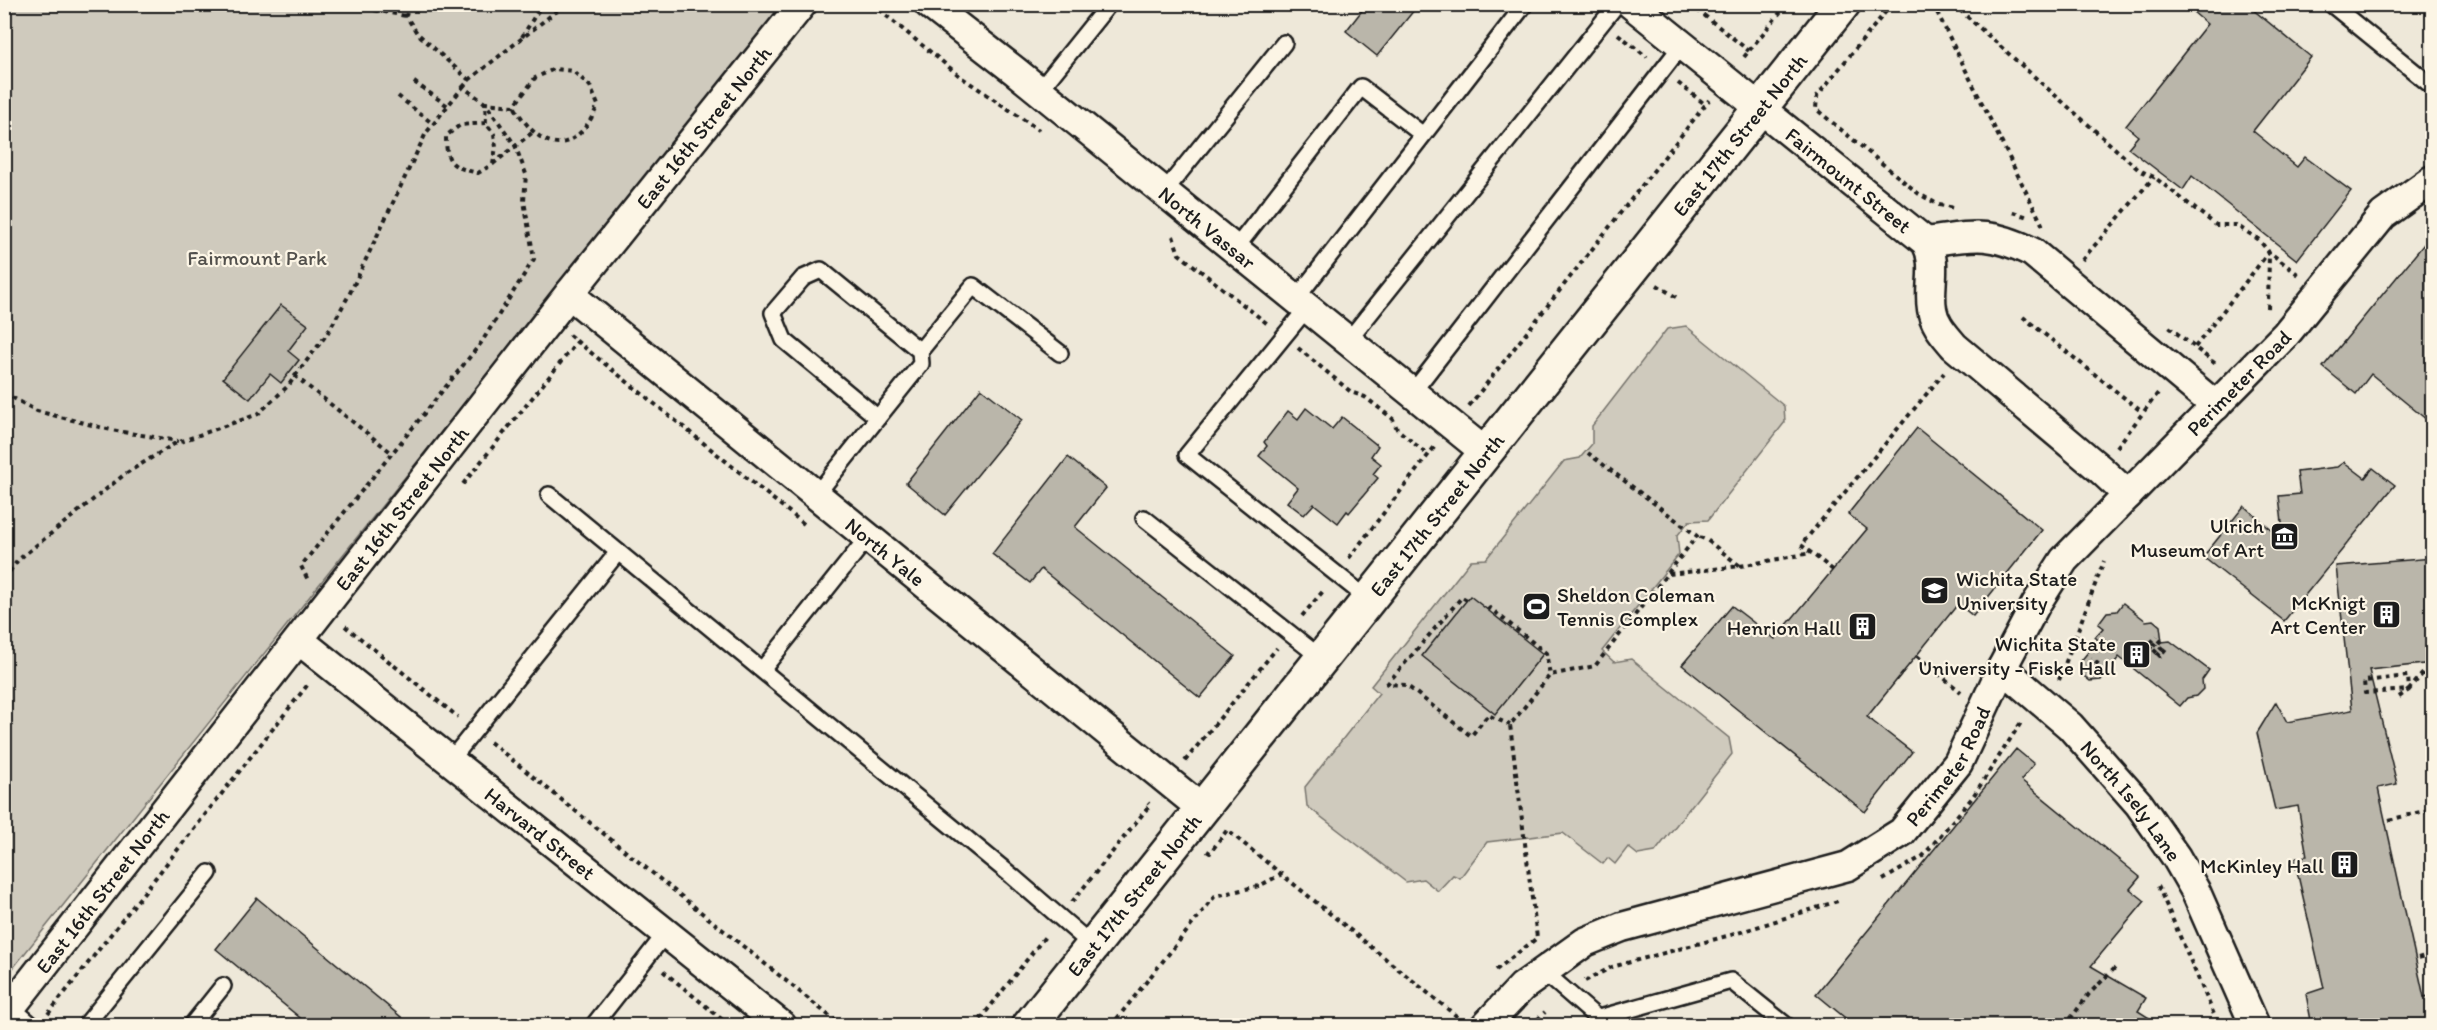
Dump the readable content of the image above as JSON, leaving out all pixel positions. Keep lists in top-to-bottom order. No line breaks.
{"streets":{"street":["East 16th Street North","East 17th Street North","Fairmount Street","North Vassar","Perimeter Road","North Yale","North Isely Lane","Harvard Street"]},"crossings":[["East 16th Street North","North Yale"],["East 16th Street North","Harvard Street"],["East 17th Street North","Fairmount Street"],["East 17th Street North","North Vassar"],["East 17th Street North","North Yale"],["Fairmount Street","Perimeter Road"],["Perimeter Road","North Isely Lane"]],"parks":["Fairmount Park"],"places":{"museum":["Ulrich Museum of Art"],"school or university":["Wichita State University"],"sports":["Sheldon Coleman Tennis Complex"],"building":["McKnigt Art Center","Henrion Hall","Wichita State University - Fiske Hall","McKinley Hall"]}}
